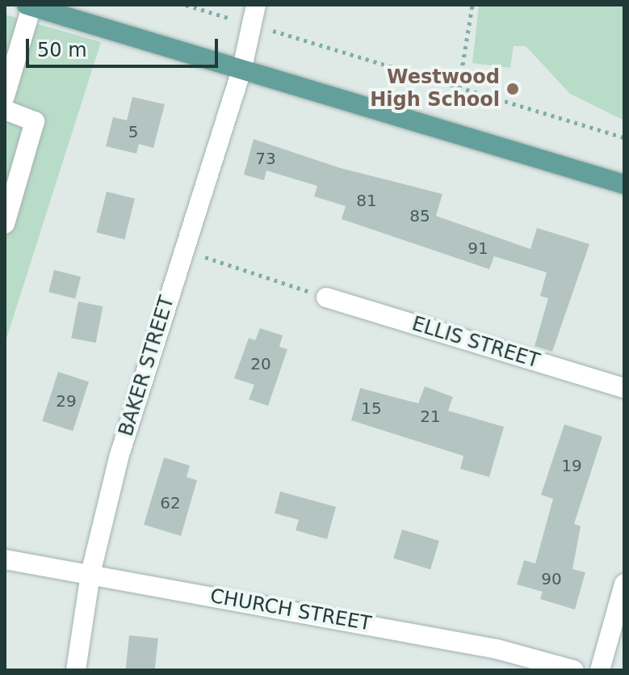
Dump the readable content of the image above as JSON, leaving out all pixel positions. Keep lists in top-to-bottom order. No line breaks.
{"streets":{"street":["ELLIS STREET","BAKER STREET","CHURCH STREET"]},"crossings":[["BAKER STREET","CHURCH STREET"]],"places":["Westwood High School"],"house_numbers":["5","73","81","85","91","20","29","15","21","19","62","90"],"scale_bar":"50 m"}
